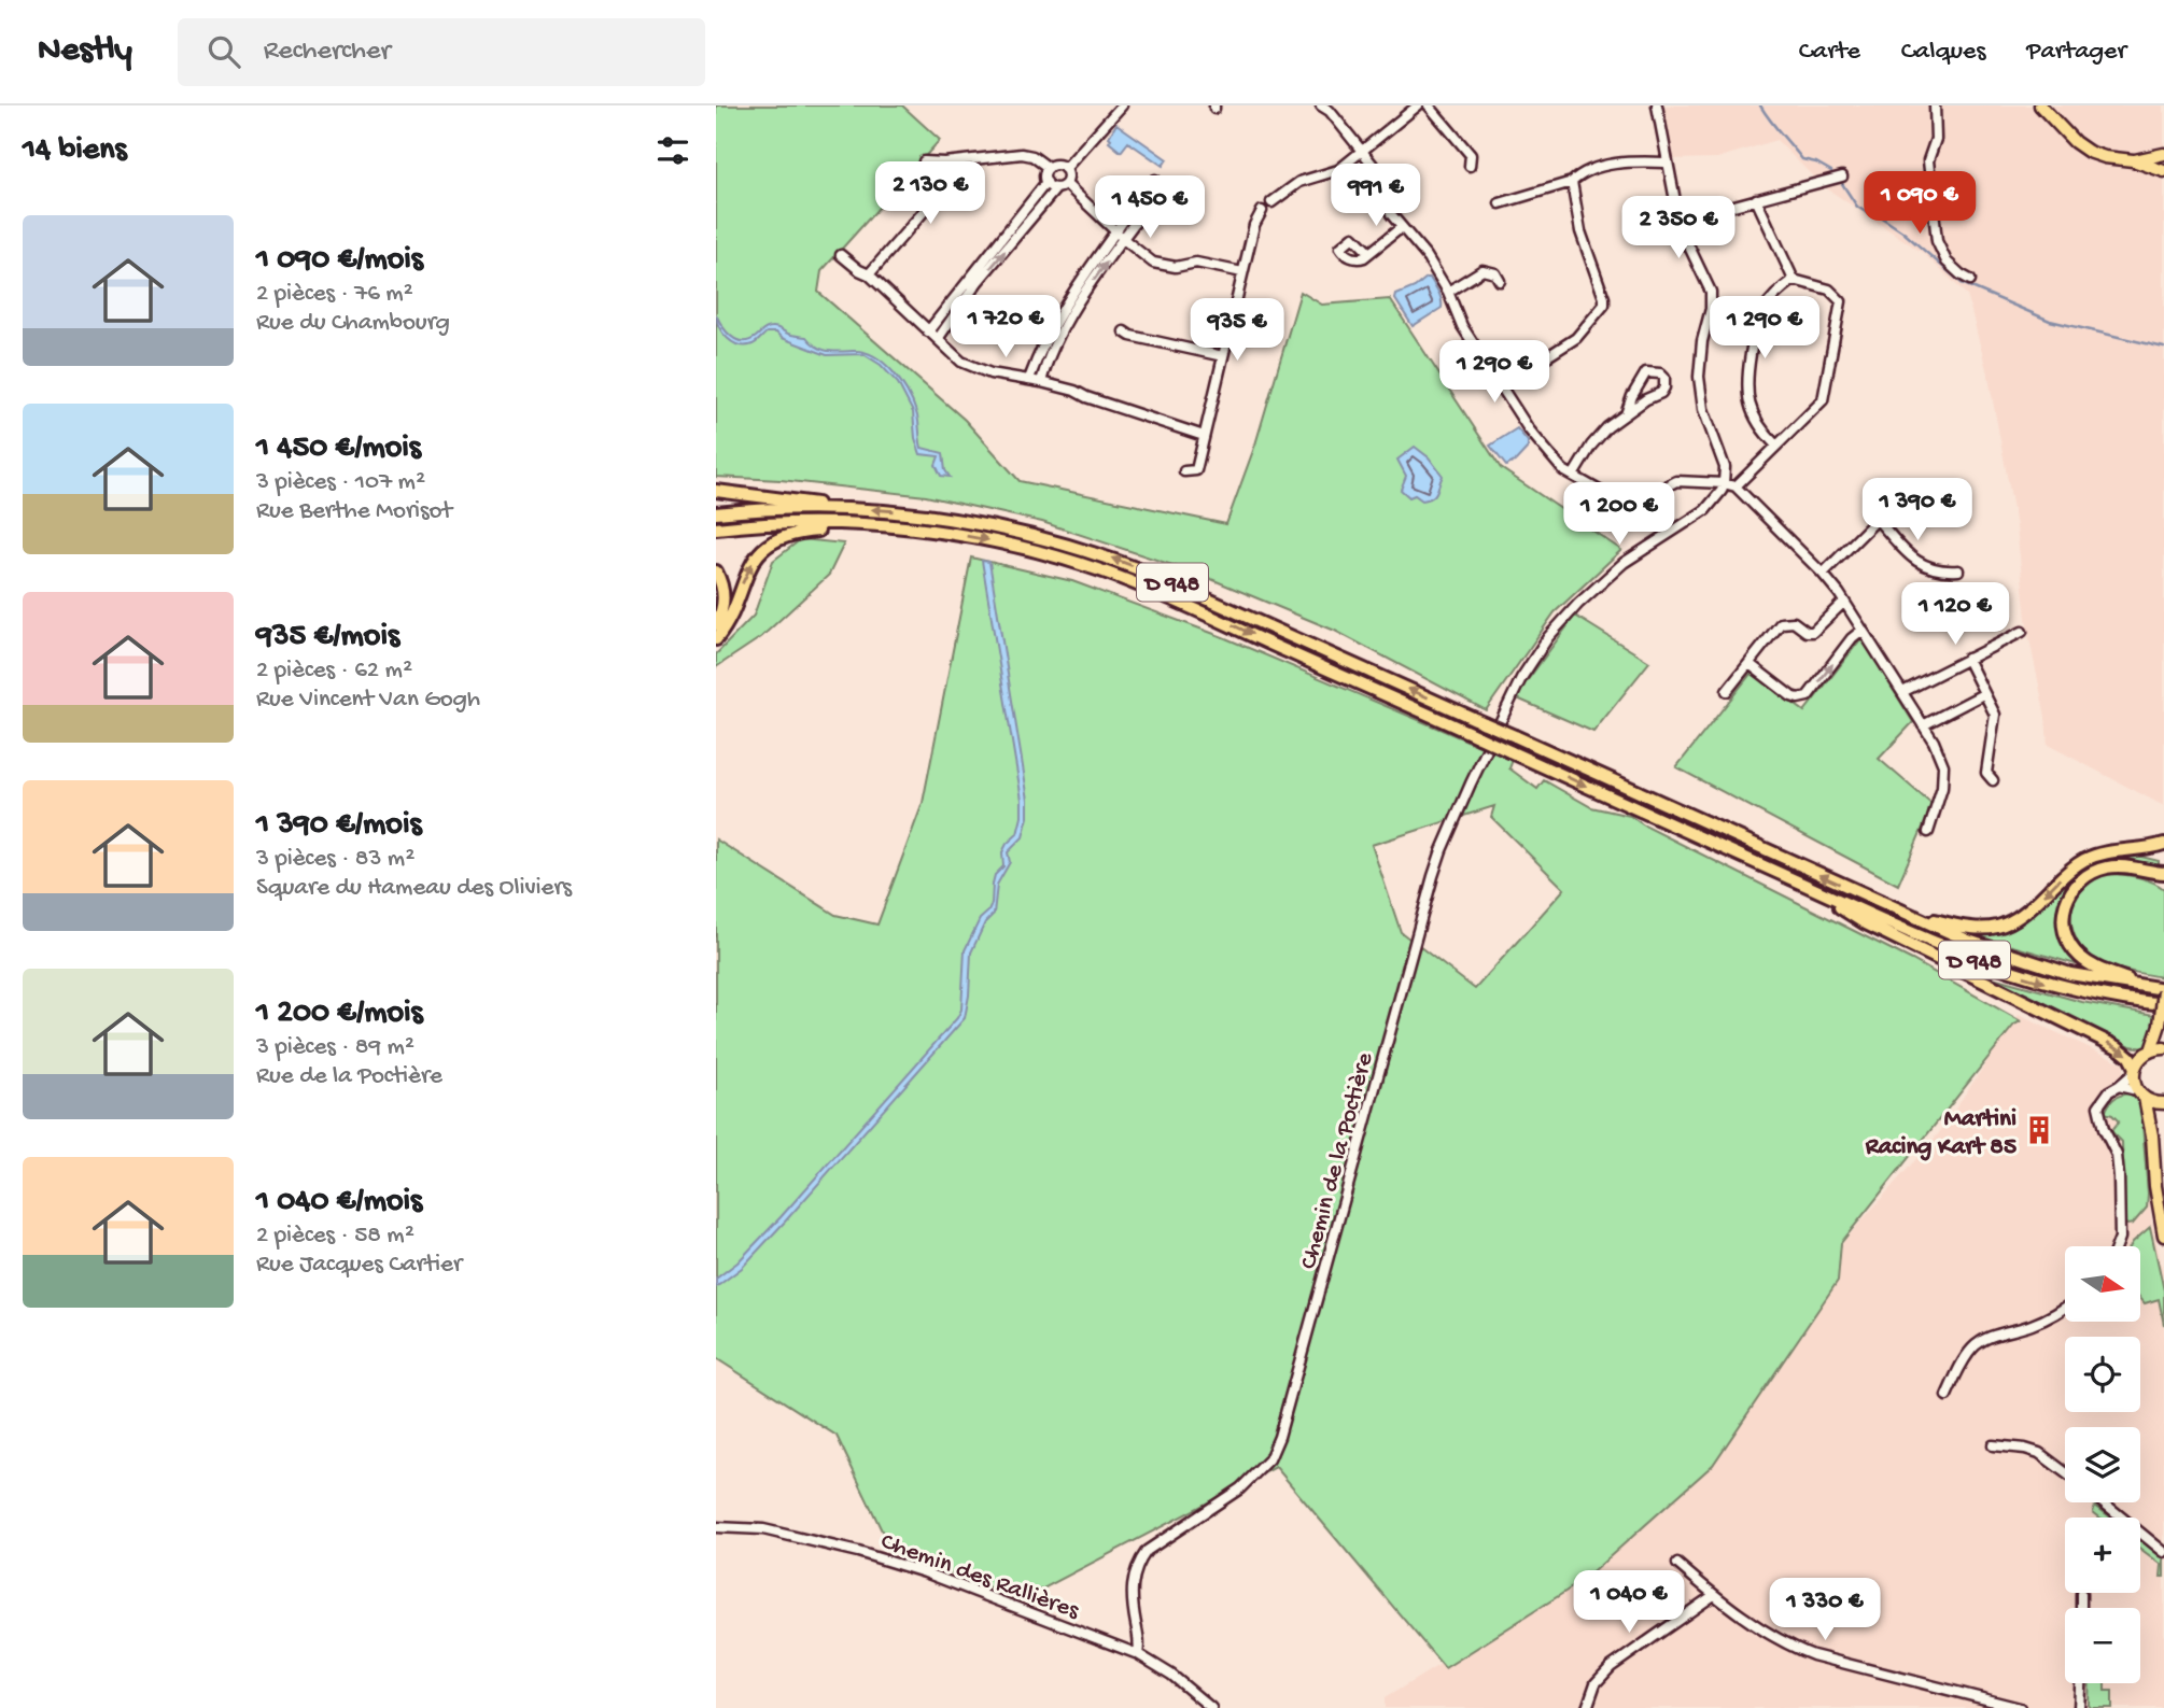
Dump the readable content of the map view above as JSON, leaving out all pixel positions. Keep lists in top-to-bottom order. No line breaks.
{"streets":{"highway":["D 948"],"street":["Chemin de la Poctière","Chemin des Rallières"]},"crossings":[["Chemin de la Poctière","Chemin des Rallières"]],"places":{"building":["Martini Racing Kart 85"]},"north":"right","page":{"header":"Nestly","search":"Rechercher","nav":["Carte","Calques","Partager"],"heading":"14 biens","price":["2 130 €","991 €","1 090 €","1 450 €","2 350 €","1 720 €","1 290 €","935 €","1 290 €","1 390 €","1 200 €","1 120 €","1 040 €","1 330 €"],"list":[{"name":"1 090 €/mois","note":"2 pièces · 76 m² · Rue du Chambourg"},{"name":"1 450 €/mois","note":"3 pièces · 107 m² · Rue Berthe Morisot"},{"name":"935 €/mois","note":"2 pièces · 62 m² · Rue Vincent Van Gogh"},{"name":"1 390 €/mois","note":"3 pièces · 83 m² · Square du Hameau des Oliviers"},{"name":"1 200 €/mois","note":"3 pièces · 89 m² · Rue de la Poctière"},{"name":"1 040 €/mois","note":"2 pièces · 58 m² · Rue Jacques Cartier"}],"map_buttons":["+","−"]}}
